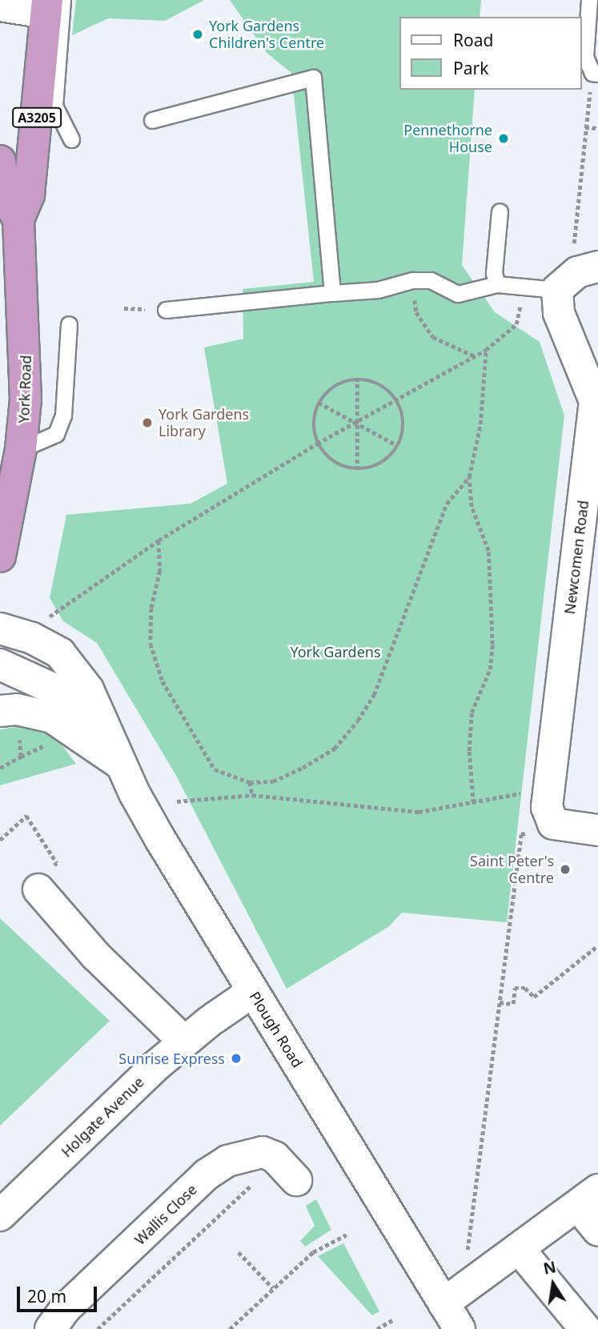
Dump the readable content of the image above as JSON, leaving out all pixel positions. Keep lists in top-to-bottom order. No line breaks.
{"streets":{"highway":["A3205","York Road"],"street":["Newcomen Road","Plough Road","Holgate Avenue","Wallis Close"]},"crossings":[["Plough Road","Holgate Avenue"]],"parks":["York Gardens"],"places":["York Gardens Children's Centre","Pennethorne House","York Gardens Library","Saint Peter's Centre","Sunrise Express"],"legend":["Road","Park"],"scale_bar":"20 m","north":"top"}
